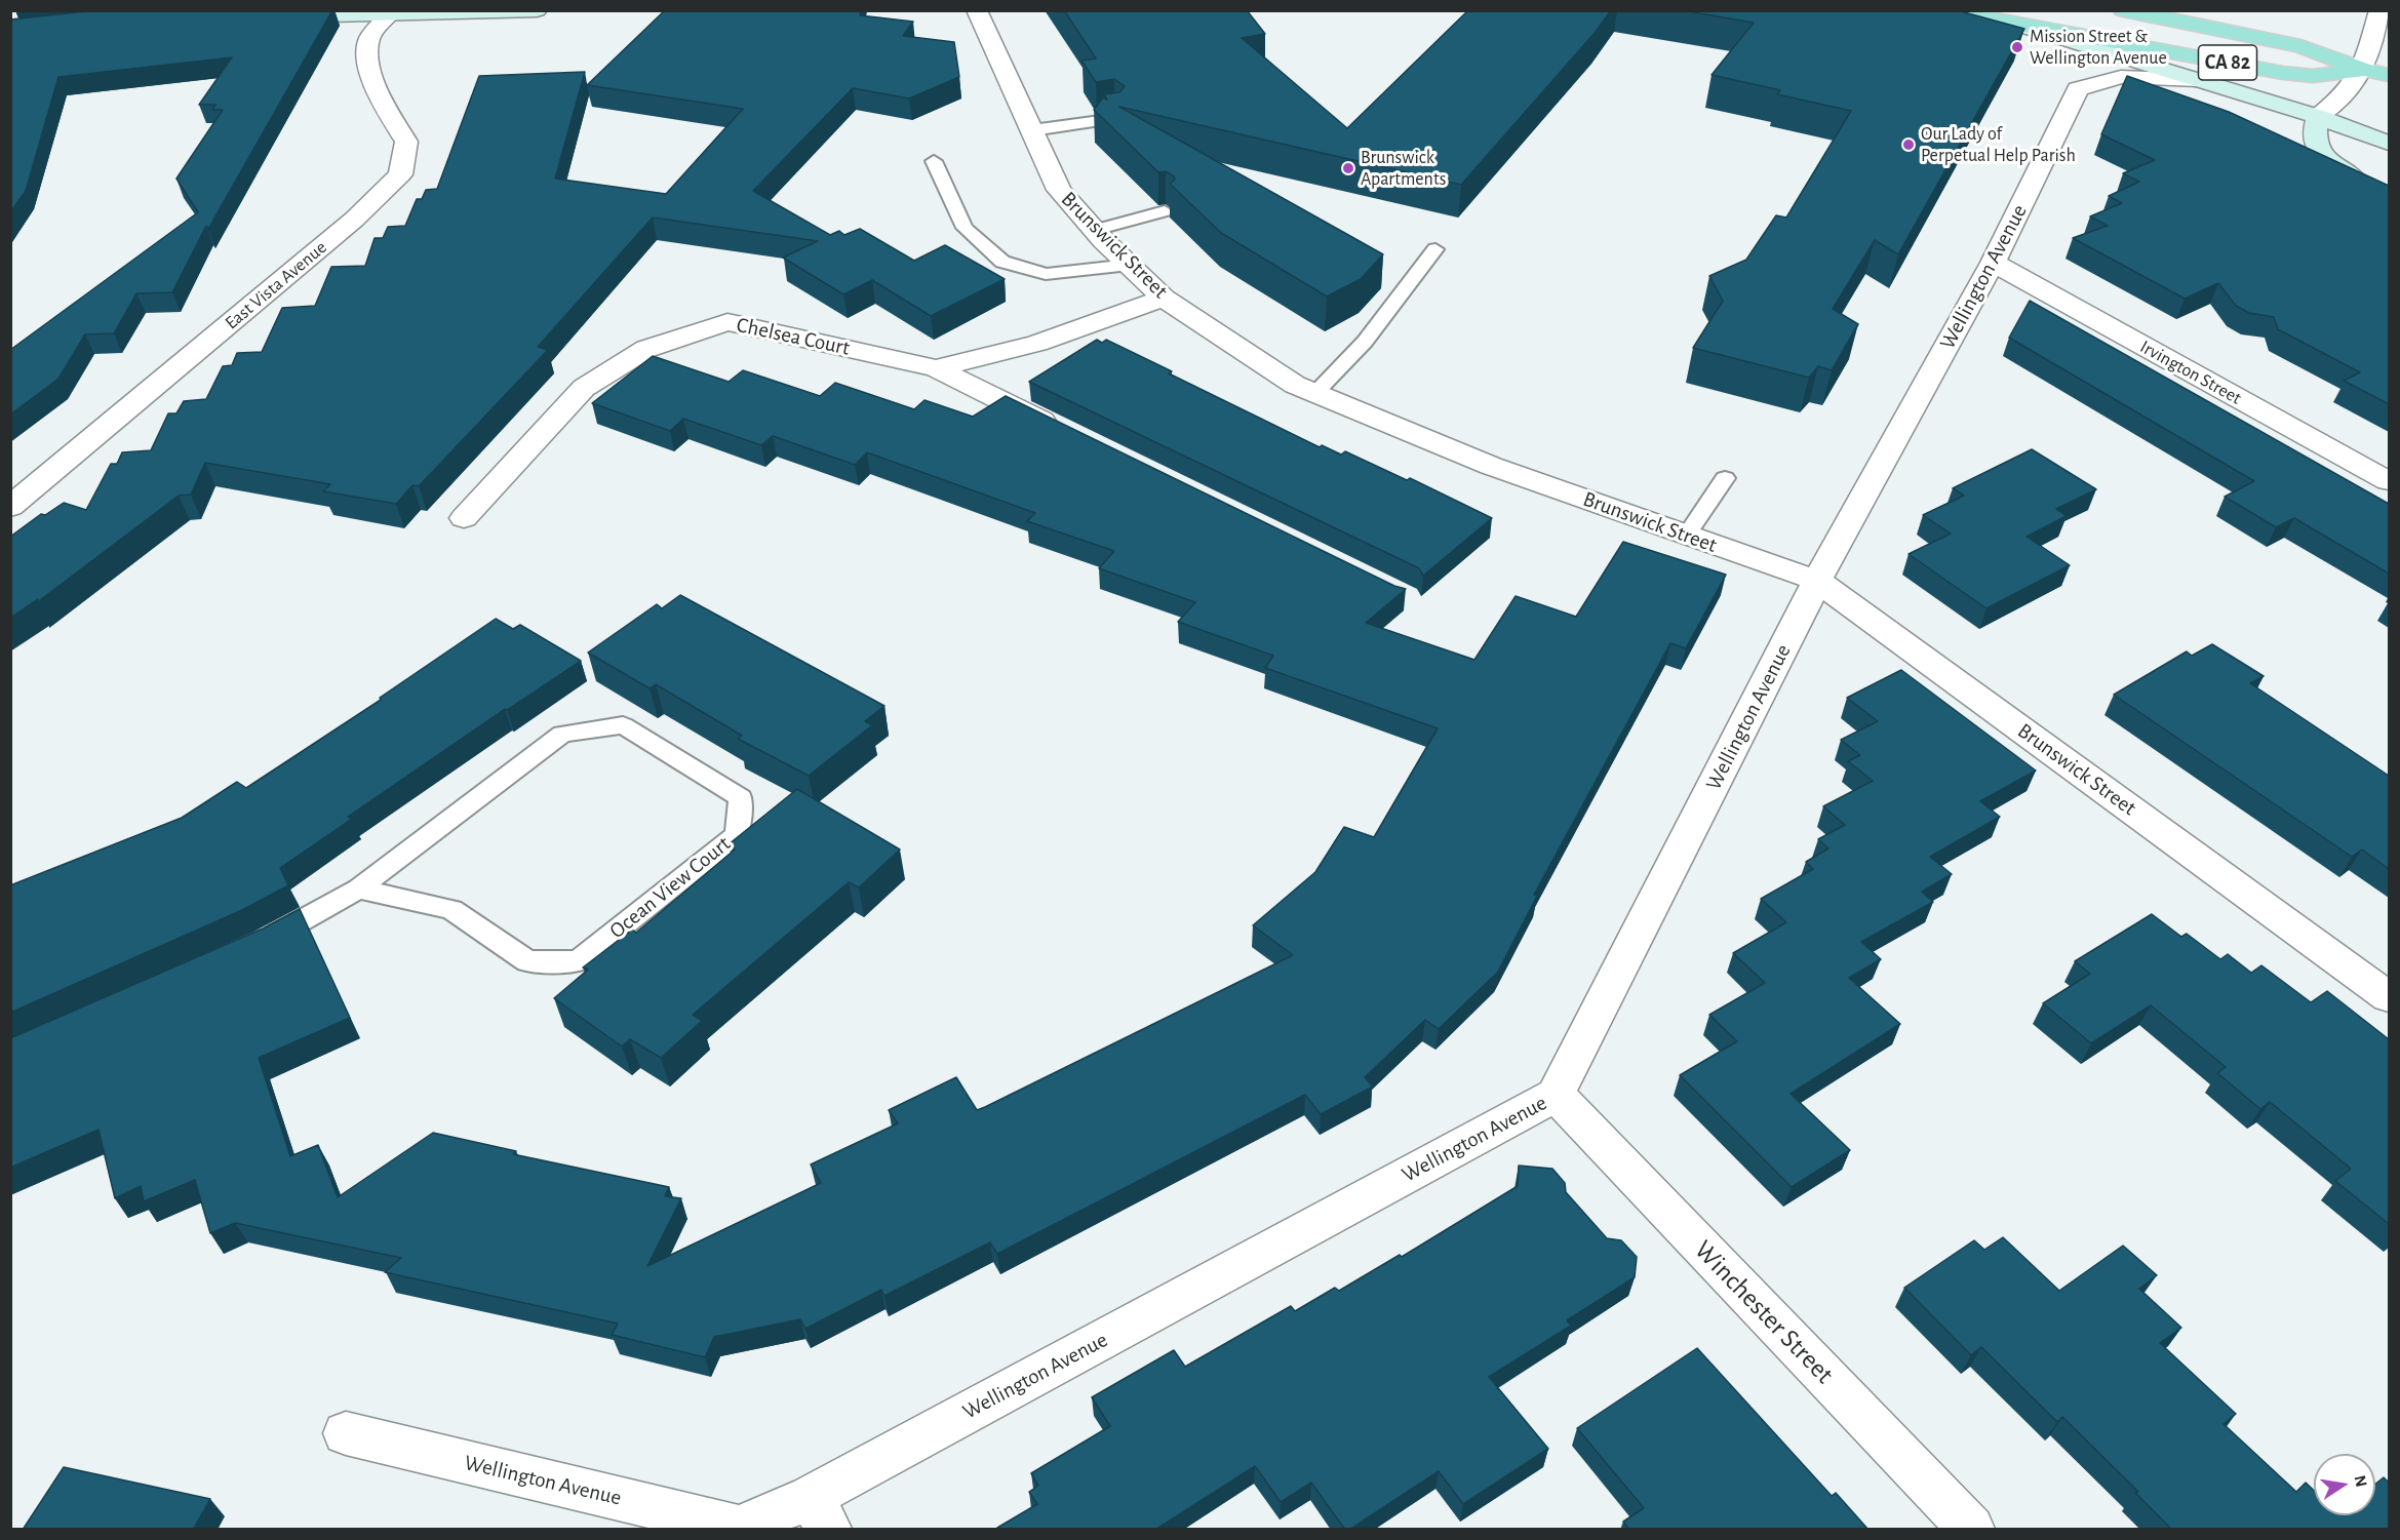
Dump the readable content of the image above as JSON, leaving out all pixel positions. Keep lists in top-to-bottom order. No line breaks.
{"streets":{"main road":["CA 82"],"street":["Brunswick Street","Wellington Avenue","East Vista Avenue","Chelsea Court","Irvington Street","Winchester Street"],"lane":["Ocean View Court"]},"crossings":[["Brunswick Street","Wellington Avenue"],["Brunswick Street","Chelsea Court"],["Wellington Avenue","Irvington Street"],["Wellington Avenue","Winchester Street"]],"places":["Mission Street & Wellington Avenue","Our Lady of Perpetual Help Parish","Brunswick Apartments"],"north":"right"}
